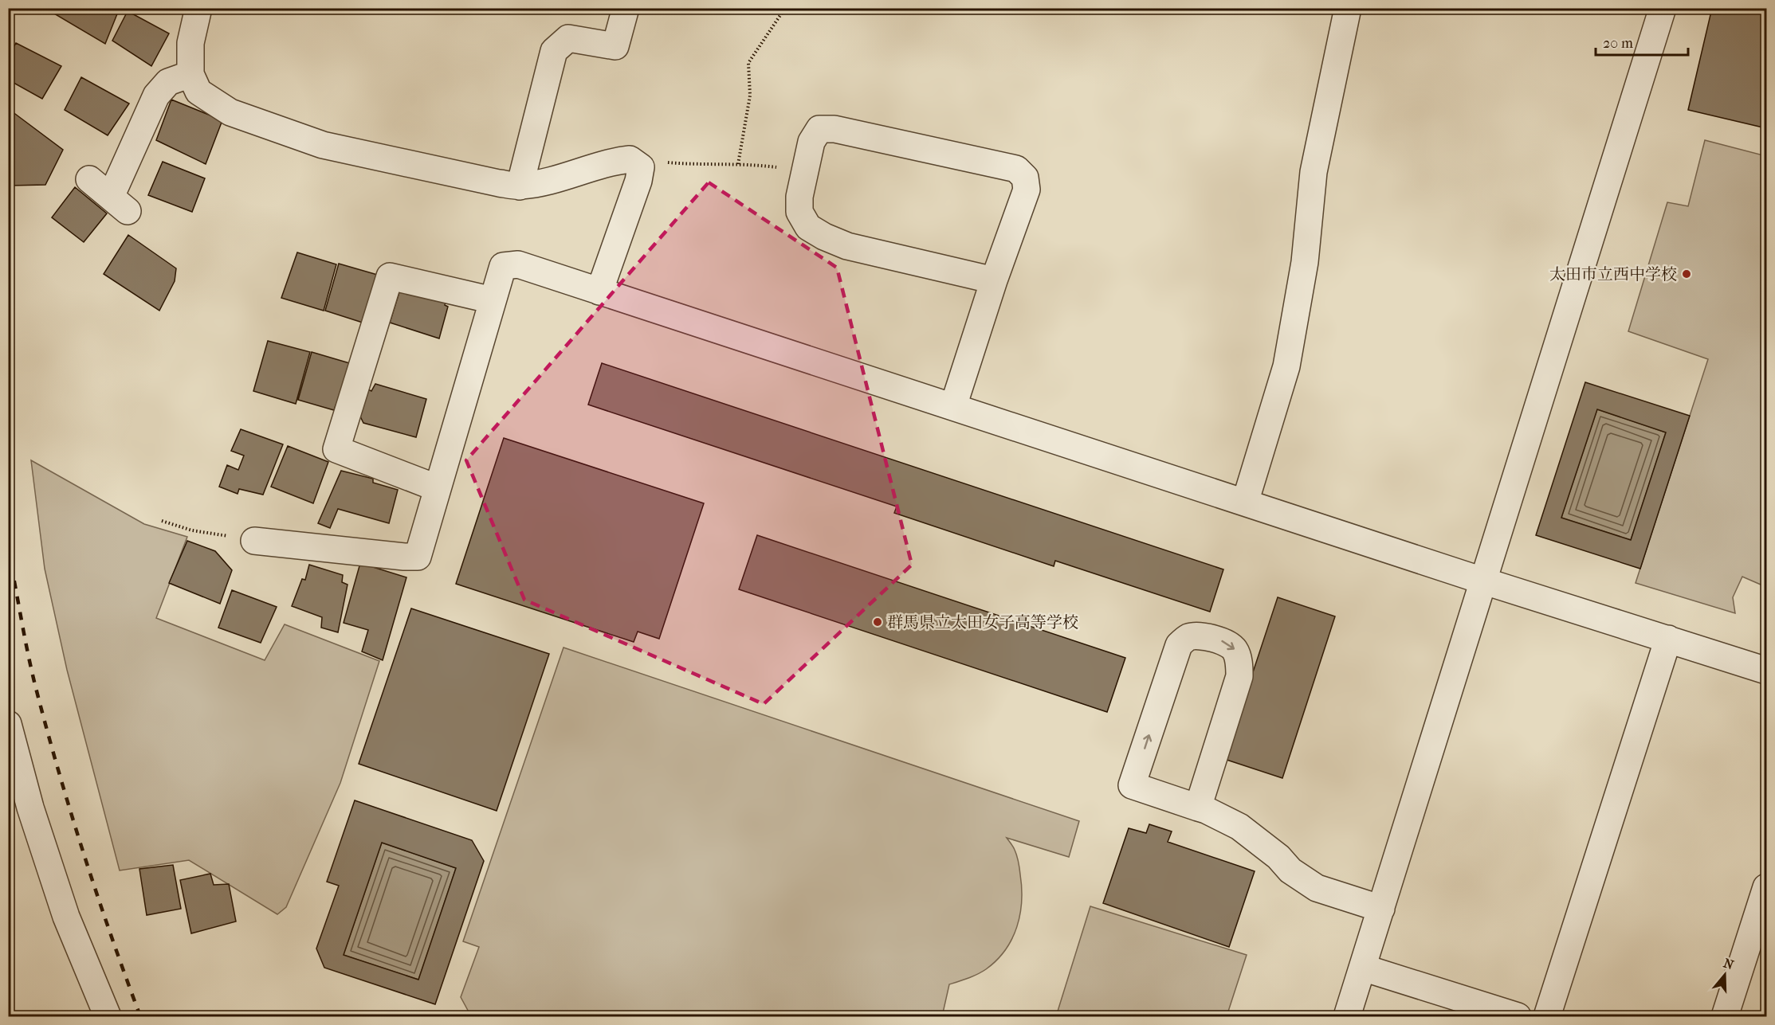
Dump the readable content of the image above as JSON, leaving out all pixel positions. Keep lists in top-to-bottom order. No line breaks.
{"places":["太田市立西中学校","群馬県立太田女子高等学校"],"scale_bar":"20 m","north":"top"}
